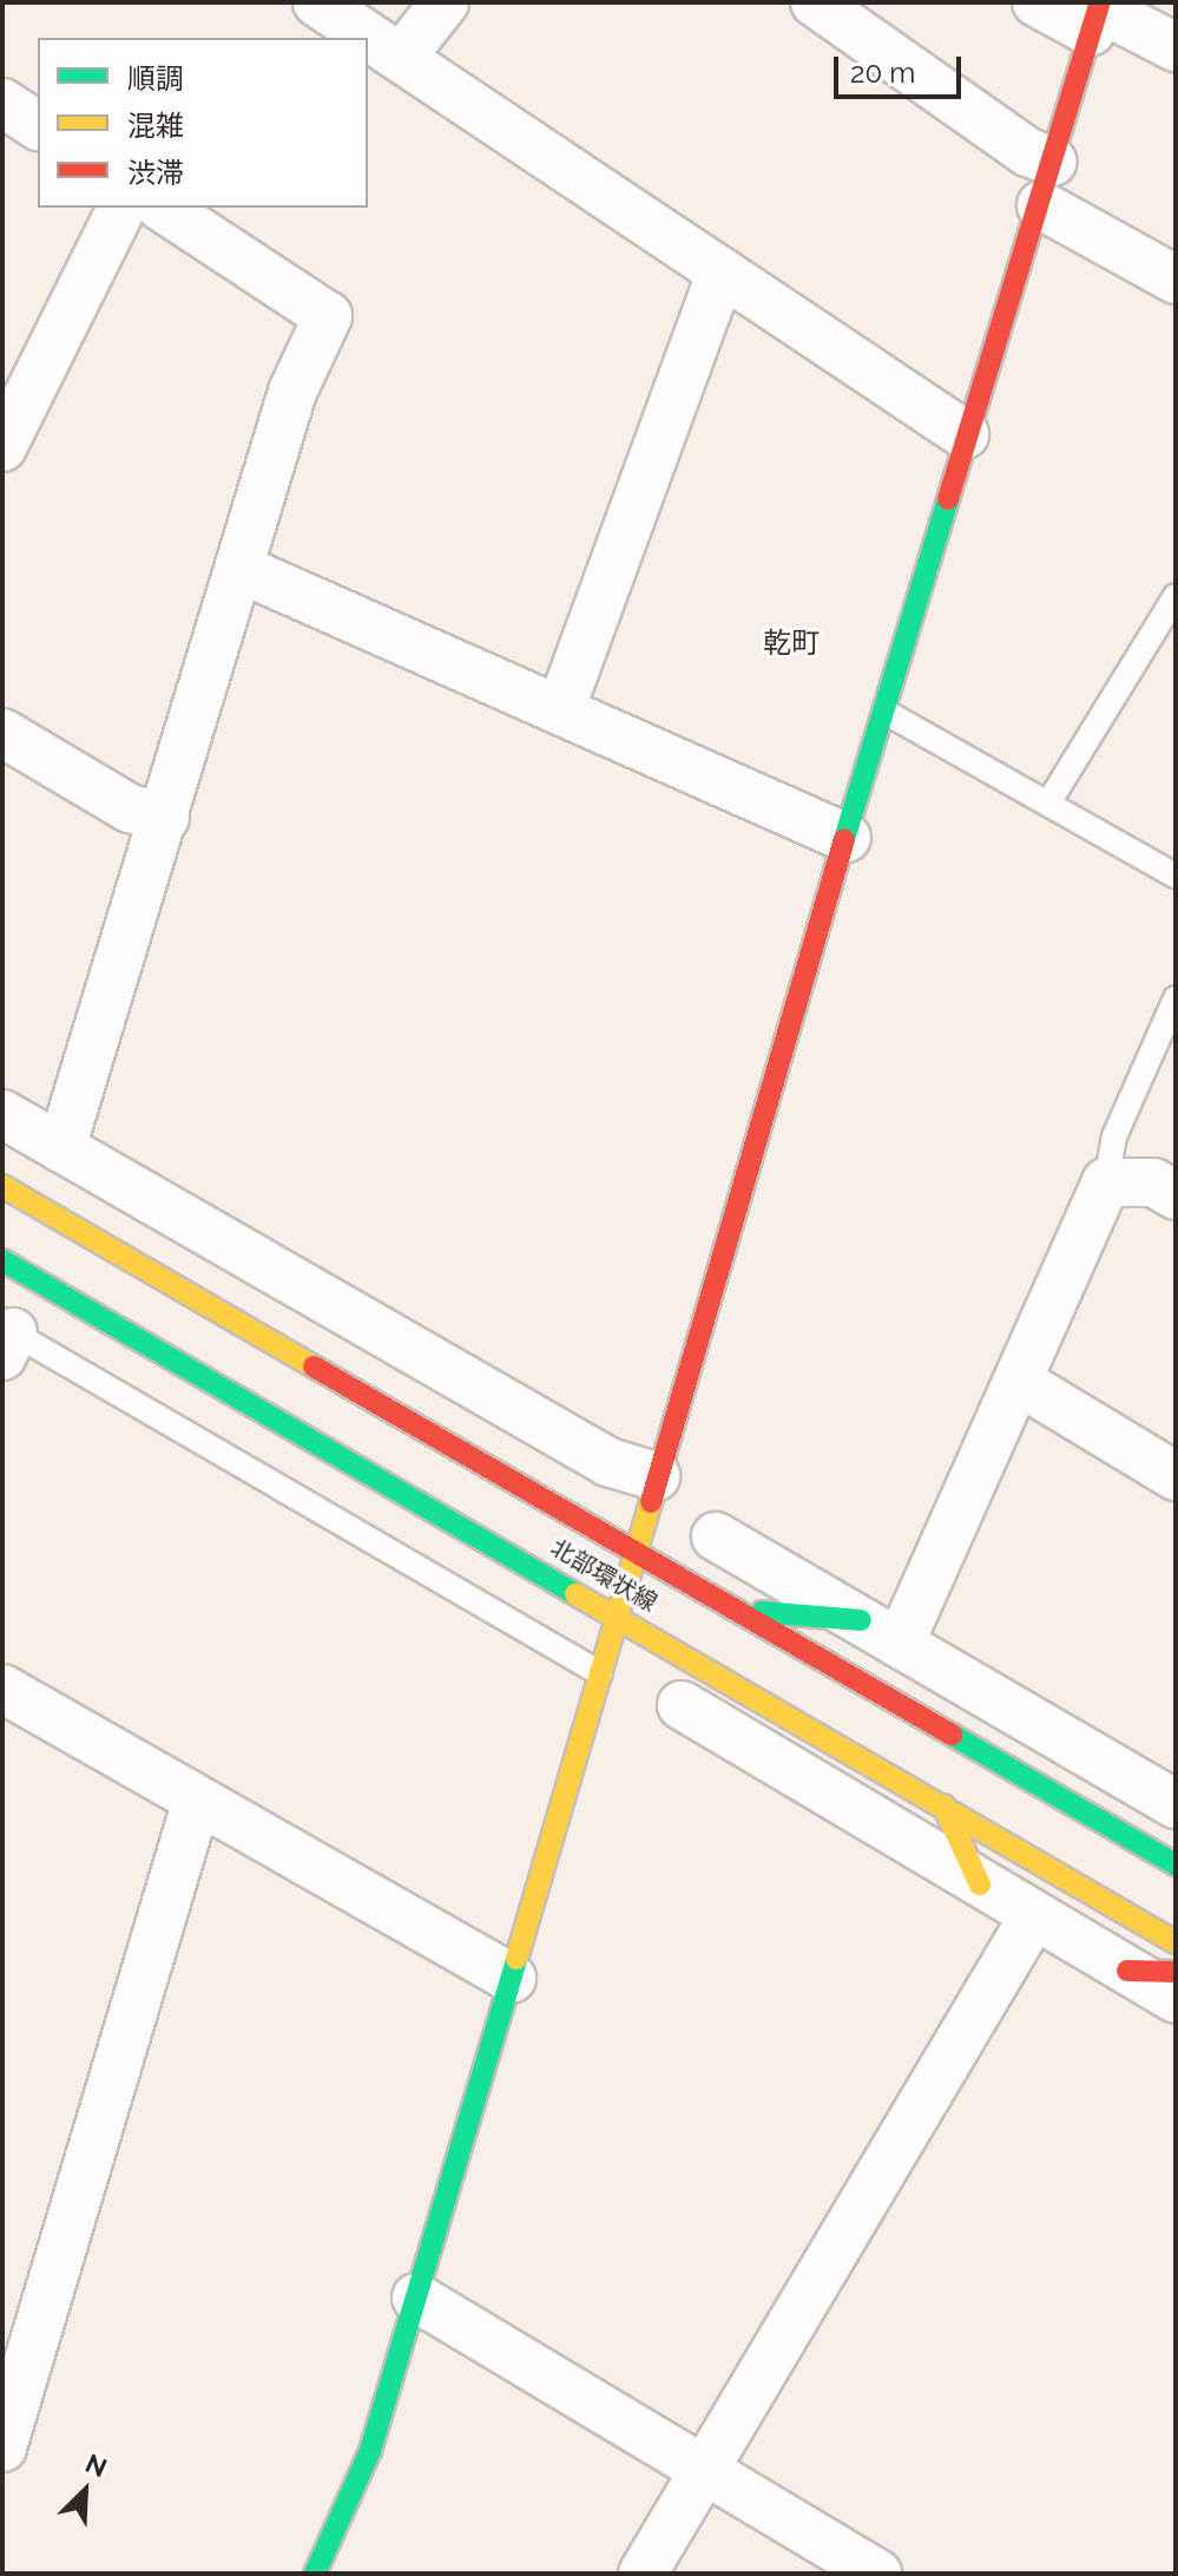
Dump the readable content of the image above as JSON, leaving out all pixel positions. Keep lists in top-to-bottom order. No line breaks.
{"streets":{"street":["北部環状線"]},"districts":["乾町"],"legend":["順調","混雑","渋滞"],"scale_bar":"20 m","north":"top right"}
